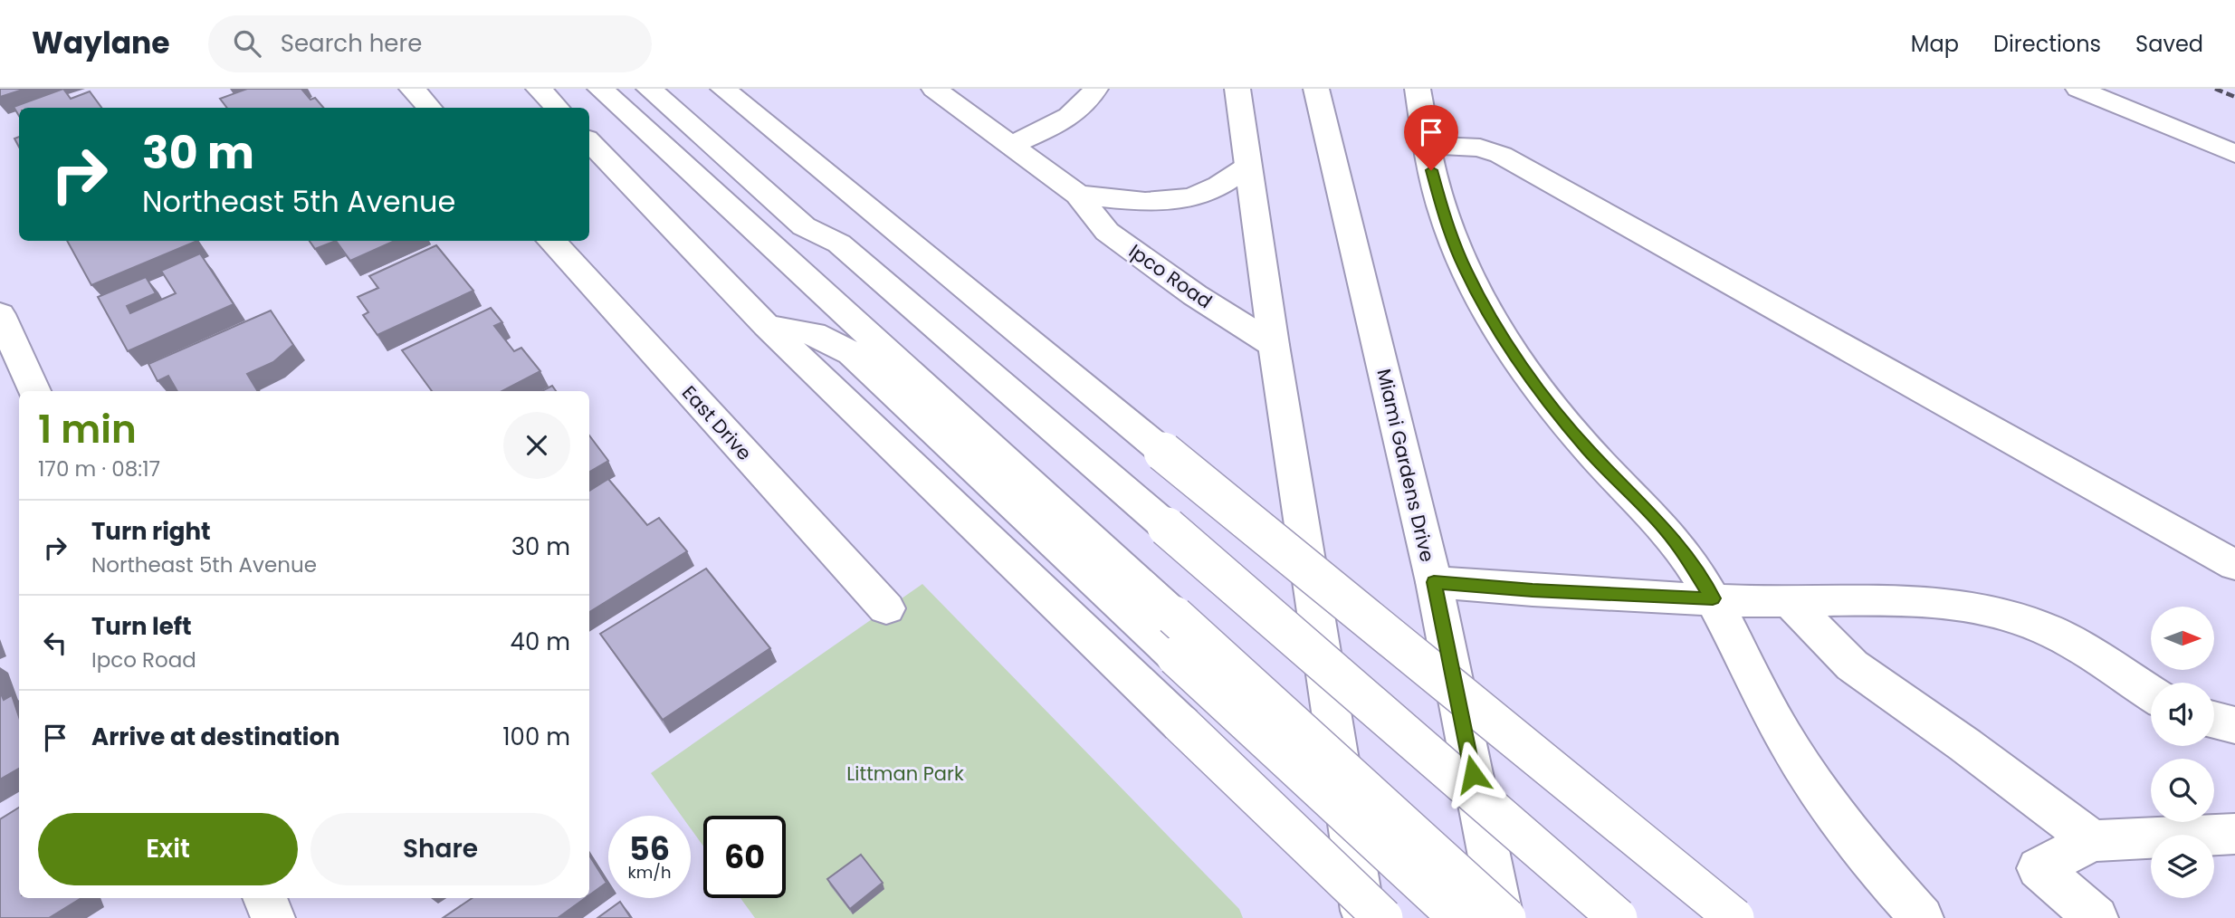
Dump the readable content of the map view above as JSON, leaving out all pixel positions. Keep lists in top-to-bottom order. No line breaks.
{"streets":{"main road":["Ipco Road","East Drive","Miami Gardens Drive"]},"parks":["Littman Park"],"north":"right","page":{"header":"Waylane","search":"Search here","nav":["Map","Directions","Saved"],"turn":["30 m","Northeast 5th Avenue"],"heading":["1 min","170 m · 08:17"],"list":[{"name":"Turn right","note":"Northeast 5th Avenue","value":"30 m"},{"name":"Turn left","note":"Ipco Road","value":"40 m"},{"name":"Arrive at destination","value":"100 m"}],"buttons":["Exit","Share"],"speed":"56 km/h","limit":"60"}}
